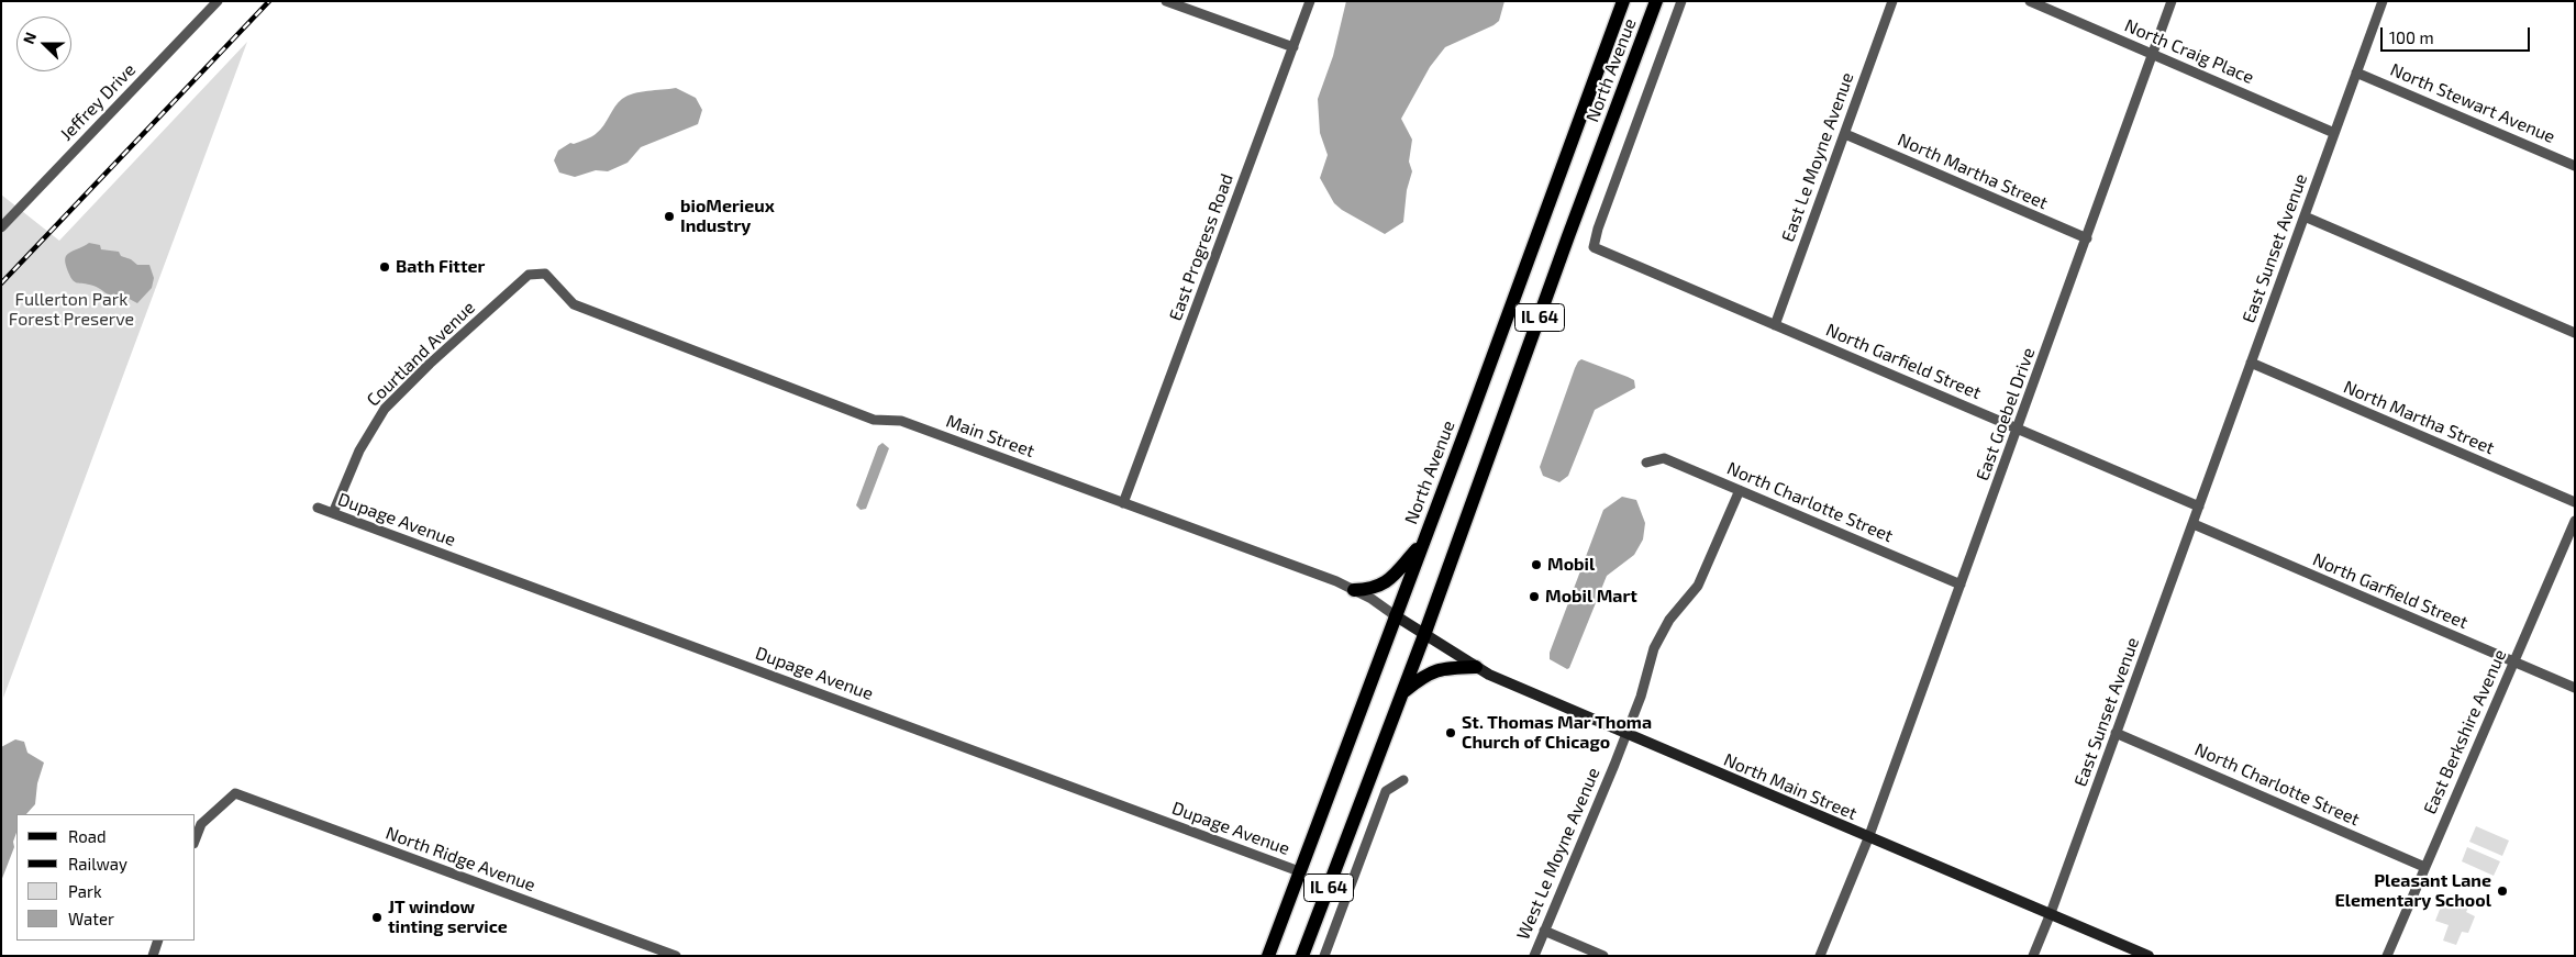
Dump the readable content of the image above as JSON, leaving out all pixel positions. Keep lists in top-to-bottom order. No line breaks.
{"streets":{"main road":["North Avenue","IL 64"],"street":["North Craig Place","Jeffrey Drive","North Stewart Avenue","East Le Moyne Avenue","North Martha Street","East Progress Road","East Sunset Avenue","Courtland Avenue","North Garfield Street","East Goebel Drive","Main Street","North Charlotte Street","Dupage Avenue","East Berkshire Avenue","North Main Street","West Le Moyne Avenue","North Ridge Avenue"]},"crossings":[["North Craig Place","East Sunset Avenue"],["North Craig Place","East Goebel Drive"],["North Avenue","Main Street"],["North Avenue","Dupage Avenue"],["North Avenue","North Main Street"],["North Stewart Avenue","East Sunset Avenue"],["East Le Moyne Avenue","North Martha Street"],["East Le Moyne Avenue","North Garfield Street"],["North Martha Street","East Sunset Avenue"],["North Martha Street","East Goebel Drive"],["East Progress Road","Main Street"],["East Sunset Avenue","North Garfield Street"],["East Sunset Avenue","North Charlotte Street"],["East Sunset Avenue","North Main Street"],["Courtland Avenue","Main Street"],["Courtland Avenue","Dupage Avenue"],["North Garfield Street","East Goebel Drive"],["North Garfield Street","East Berkshire Avenue"],["East Goebel Drive","North Charlotte Street"],["East Goebel Drive","North Main Street"],["Main Street","North Main Street"],["North Charlotte Street","East Berkshire Avenue"],["North Main Street","West Le Moyne Avenue"]],"parks":["Fullerton Park Forest Preserve"],"places":["bioMerieux Industry","Bath Fitter","Mobil","Mobil Mart","St. Thomas Mar Thoma Church of Chicago","Pleasant Lane Elementary School","JT window tinting service"],"legend":["Road","Railway","Park","Water"],"scale_bar":"100 m","north":"left"}
